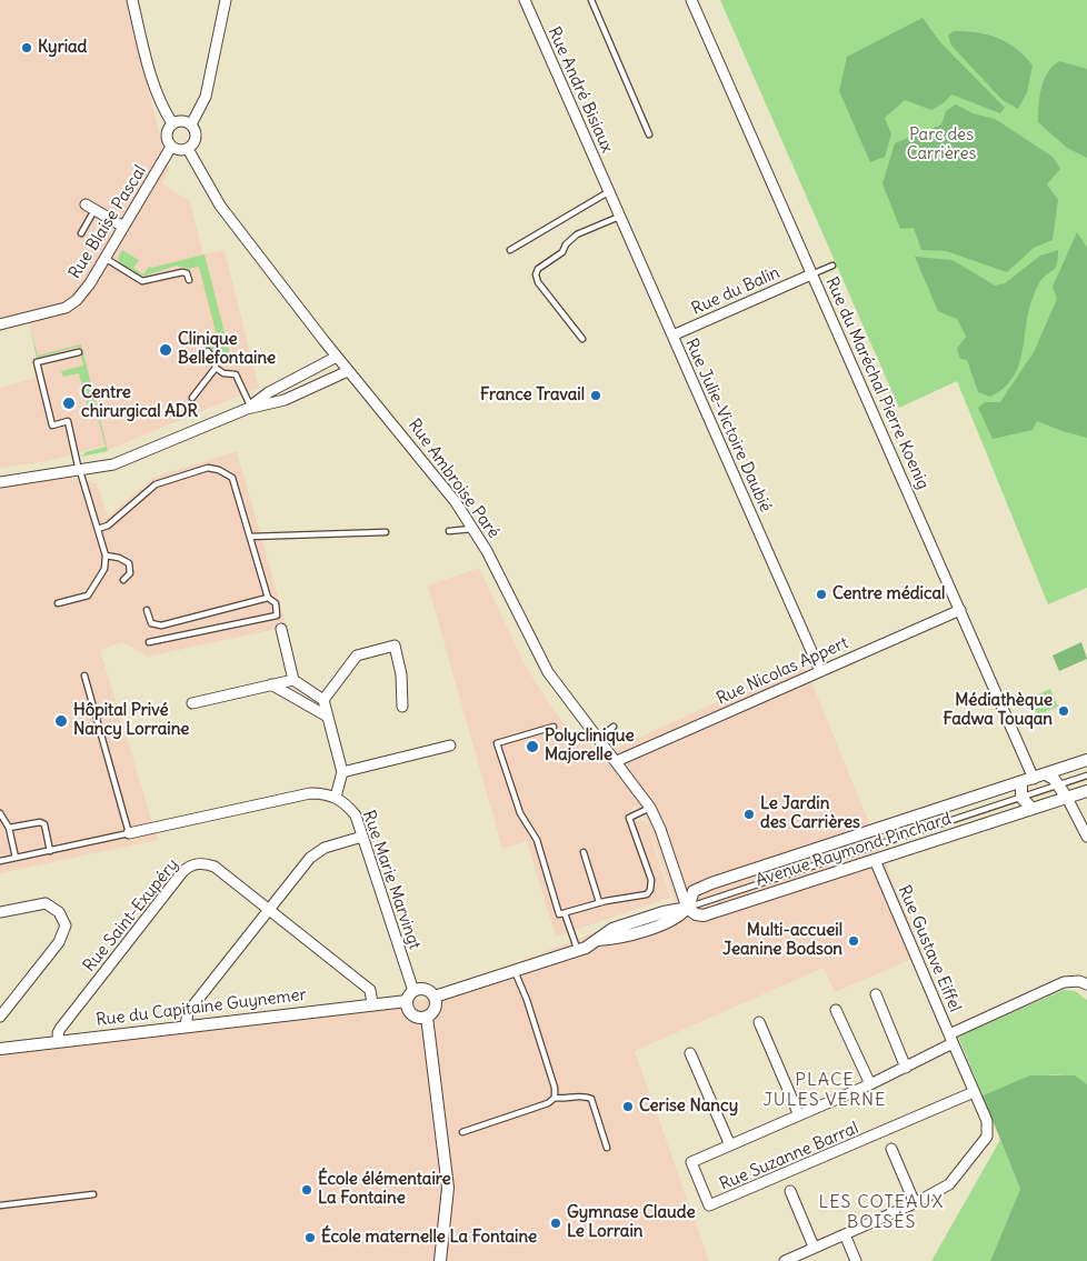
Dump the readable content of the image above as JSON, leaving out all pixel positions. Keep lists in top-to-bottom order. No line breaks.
{"streets":{"street":["Rue André Bisiaux","Rue Blaise Pascal","Rue du Balin","Rue du Maréchal Pierre Koenig","Rue Julie-Victoire Daubié","Rue Ambroise Paré","Rue Nicolas Appert","Avenue Raymond Pinchard","Rue Marie Marvingt","Rue Saint-Exupéry","Rue Gustave Eiffel","Rue du Capitaine Guynemer","Rue Suzanne Barral"]},"crossings":[["Rue André Bisiaux","Rue Julie-Victoire Daubié"],["Rue Blaise Pascal","Rue Ambroise Paré"],["Rue du Balin","Rue du Maréchal Pierre Koenig"],["Rue du Balin","Rue Julie-Victoire Daubié"],["Rue du Maréchal Pierre Koenig","Rue Nicolas Appert"],["Rue du Maréchal Pierre Koenig","Avenue Raymond Pinchard"],["Rue Julie-Victoire Daubié","Rue Nicolas Appert"],["Rue Ambroise Paré","Rue Nicolas Appert"],["Rue Ambroise Paré","Avenue Raymond Pinchard"],["Avenue Raymond Pinchard","Rue Marie Marvingt"],["Avenue Raymond Pinchard","Rue Gustave Eiffel"],["Avenue Raymond Pinchard","Rue du Capitaine Guynemer"],["Rue Marie Marvingt","Rue du Capitaine Guynemer"],["Rue Saint-Exupéry","Rue du Capitaine Guynemer"]],"districts":["PLACE JULES VERNE","LES COTEAUX BOISÉS"],"parks":["Parc des Carrières"],"places":["Kyriad","Clinique Bellefontaine","France Travail","Centre chirurgical ADR","Centre médical","Médiathèque Fadwa Touqan","Hôpital Privé Nancy Lorraine","Polyclinique Majorelle","Le Jardin des Carrières","Multi-accueil Jeanine Bodson","Cerise Nancy","École élémentaire La Fontaine","Gymnase Claude Le Lorrain","École maternelle La Fontaine"]}
